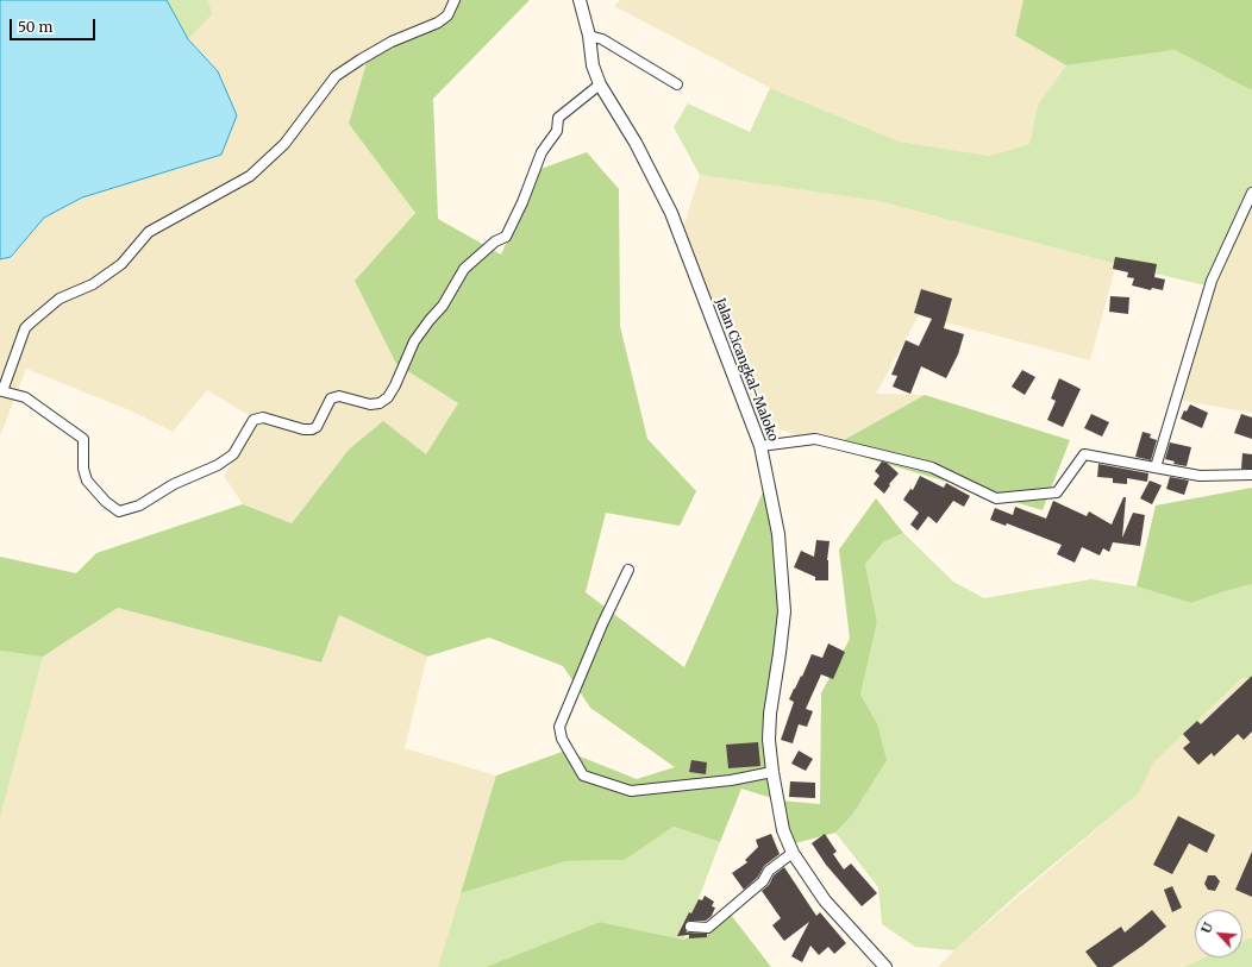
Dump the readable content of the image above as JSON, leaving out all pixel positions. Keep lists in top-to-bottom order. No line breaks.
{"streets":{"street":["Jalan Cicangkal–Maloko"]},"scale_bar":"50 m","north":"top left"}
